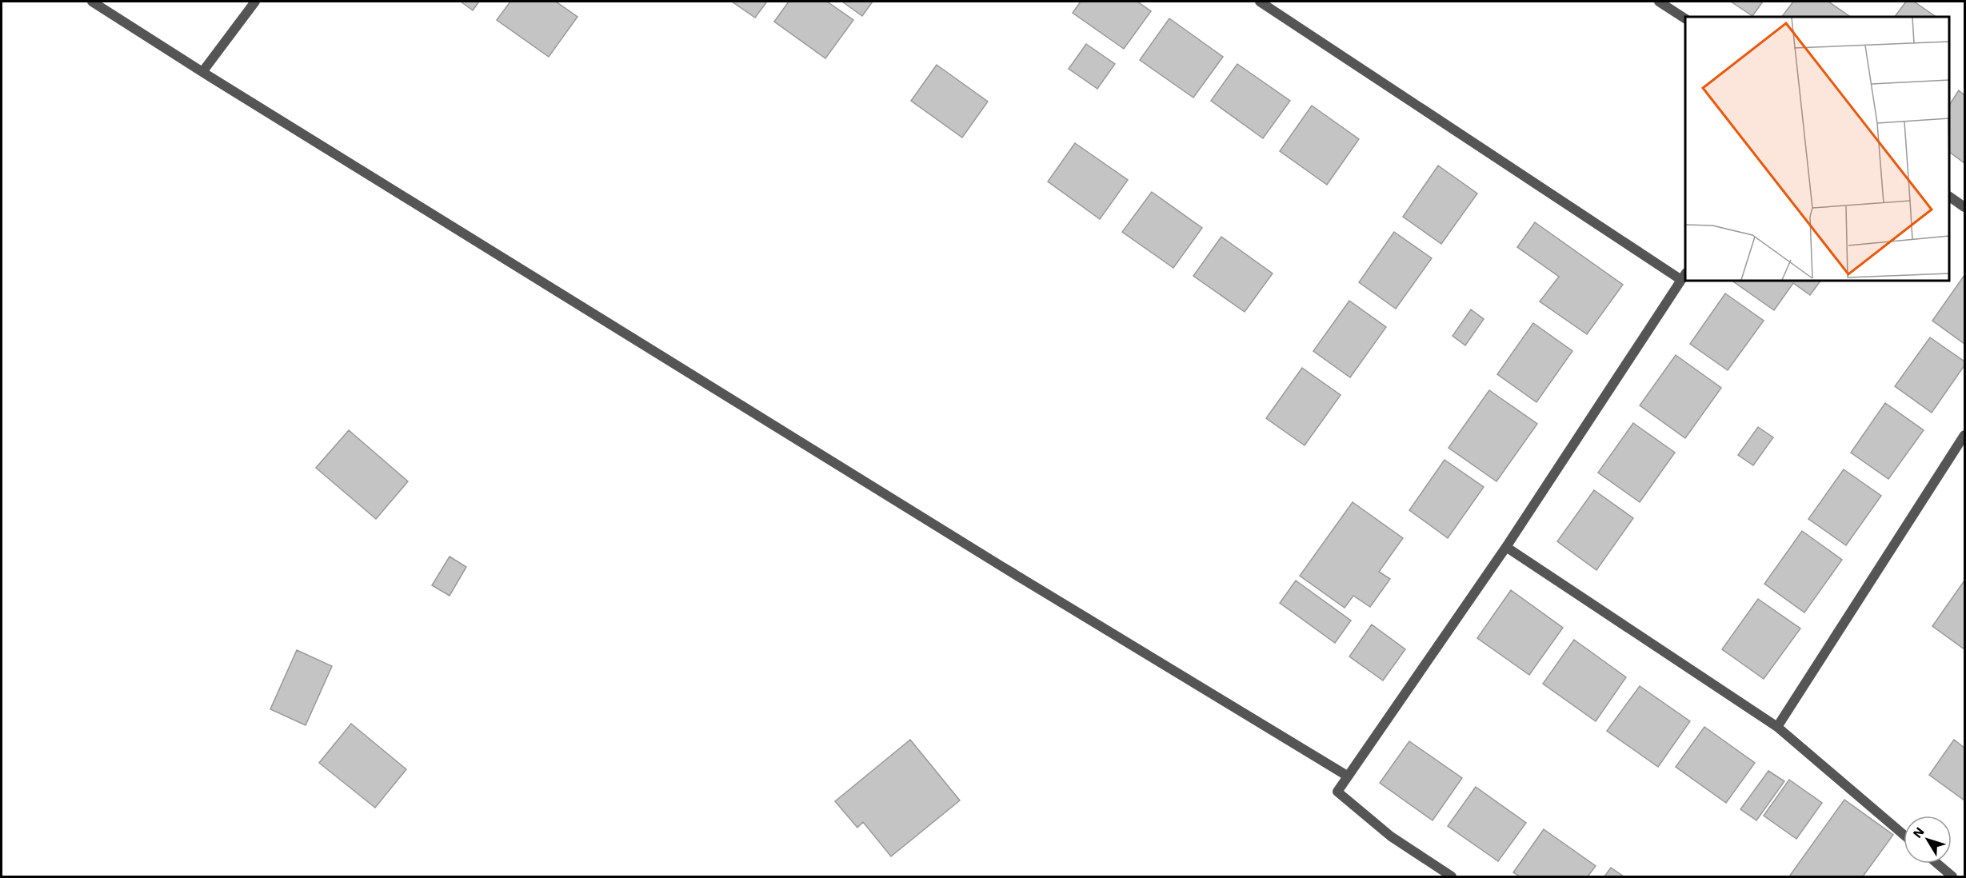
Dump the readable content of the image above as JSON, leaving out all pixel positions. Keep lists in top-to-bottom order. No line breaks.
{"north":"top left"}
